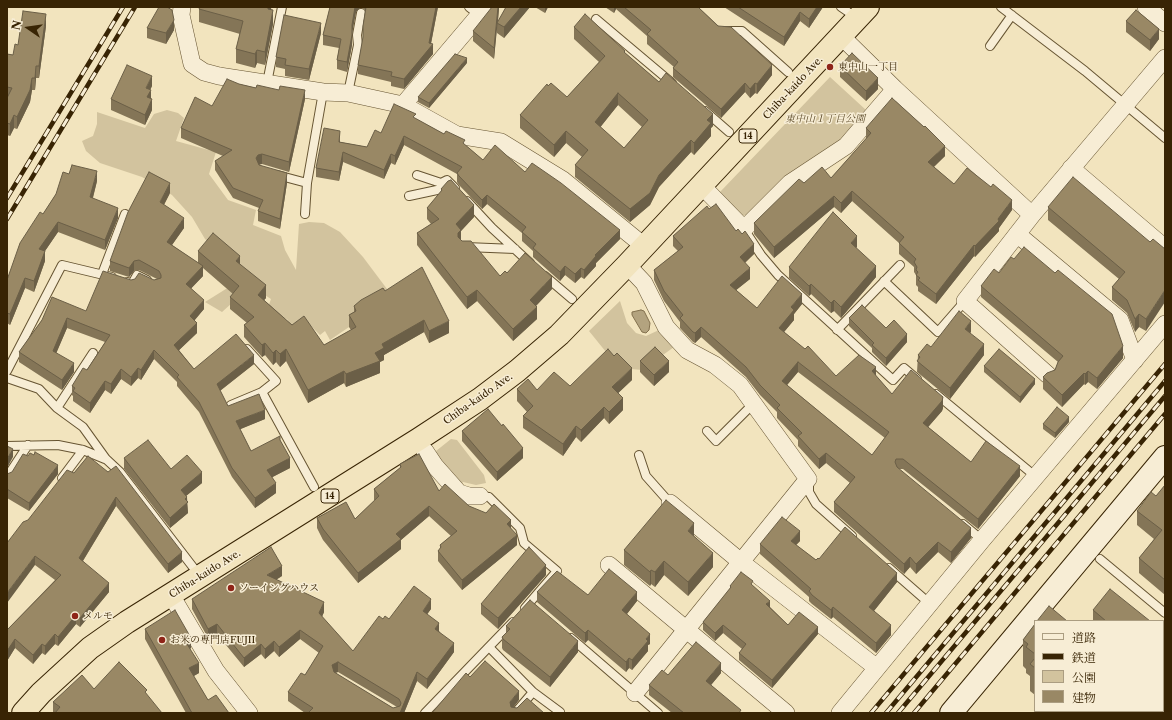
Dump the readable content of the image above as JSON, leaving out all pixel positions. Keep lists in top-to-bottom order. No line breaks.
{"streets":{"highway":["Chiba-kaido Ave.","14"]},"parks":["東中山１丁目公園"],"places":["東中山一丁目","ソーイングハウス","メルモ","お米の専門店FUJII"],"legend":["道路","鉄道","公園","建物"],"north":"left"}
